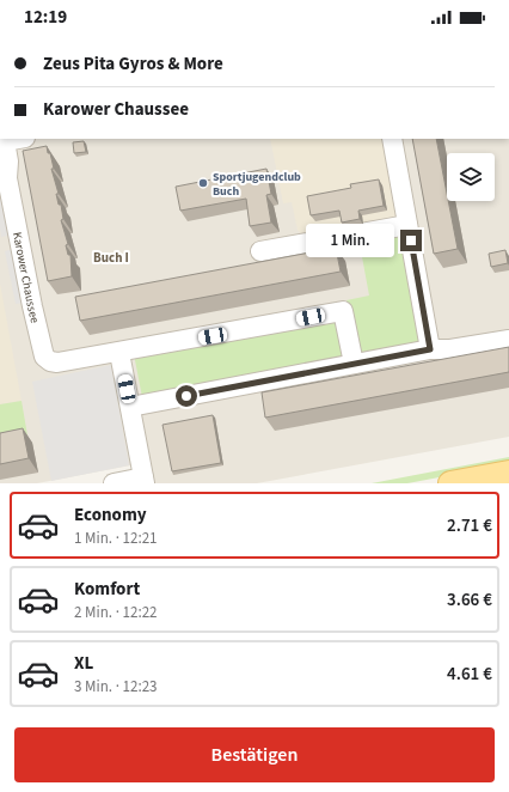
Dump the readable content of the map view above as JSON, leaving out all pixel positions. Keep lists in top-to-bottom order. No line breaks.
{"streets":{"street":["Karower Chaussee"]},"districts":["Buch I"],"places":["Sportjugendclub Buch"],"page":{"status":"12:19","banner":["Zeus Pita Gyros & More","Karower Chaussee"],"bubble":"1 Min.","list":[{"name":"Economy","note":"1 Min. · 12:21","value":"2.71 €"},{"name":"Komfort","note":"2 Min. · 12:22","value":"3.66 €"},{"name":"XL","note":"3 Min. · 12:23","value":"4.61 €"}],"buttons":"Bestätigen"}}
